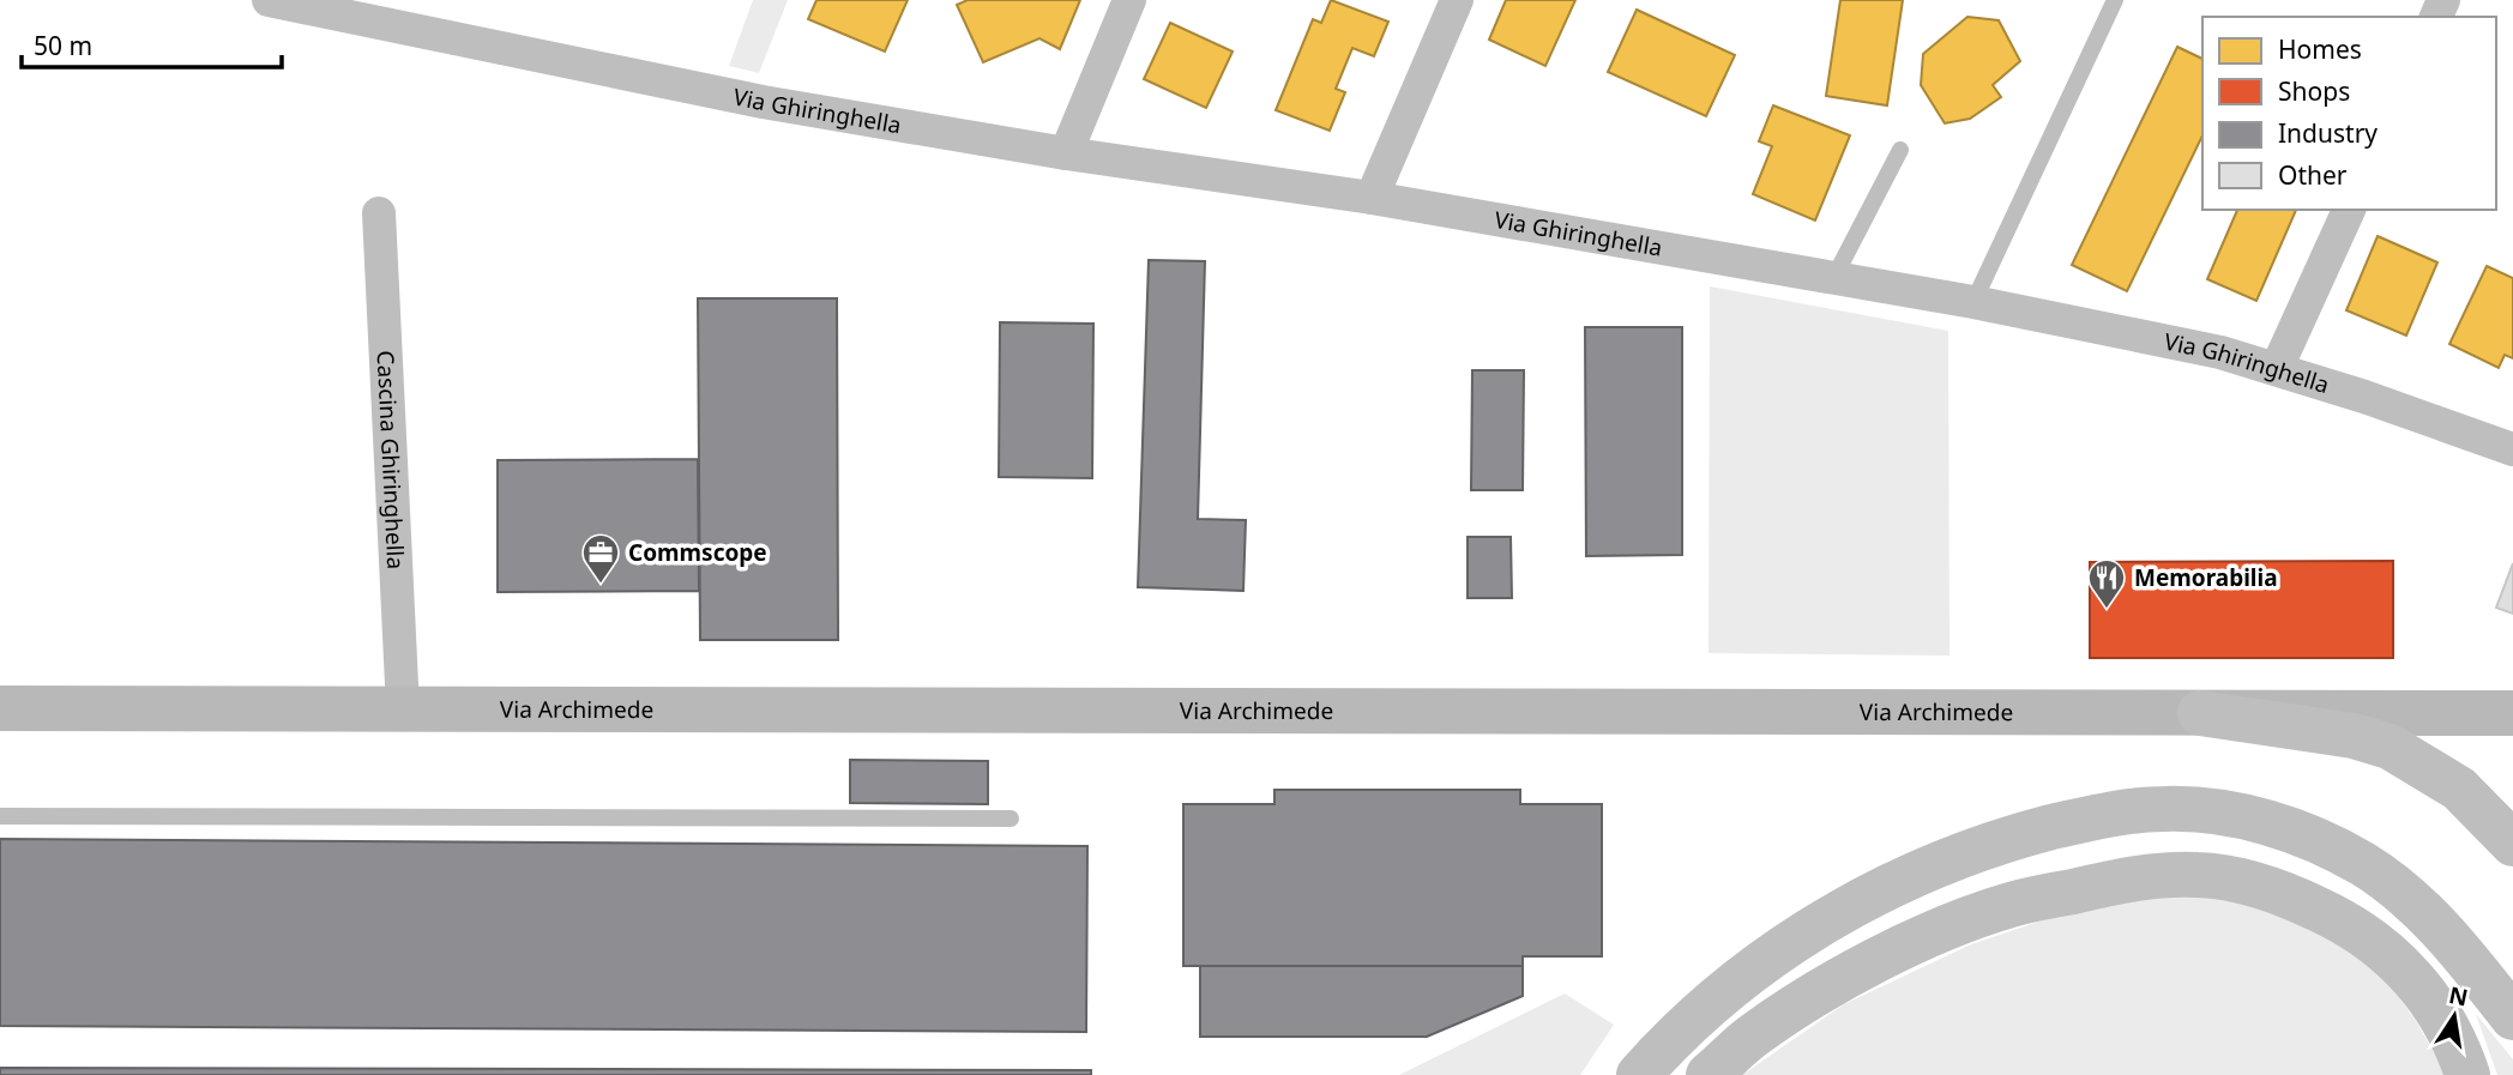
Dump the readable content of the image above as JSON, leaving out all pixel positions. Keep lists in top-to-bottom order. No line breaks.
{"streets":{"street":["Via Ghiringhella","Cascina Ghiringhella","Via Archimede"]},"crossings":[["Cascina Ghiringhella","Via Archimede"]],"places":{"office":["Commscope"],"restaurant":["Memorabilia"]},"legend":["Homes","Shops","Industry","Other"],"scale_bar":"50 m","north":"top"}
